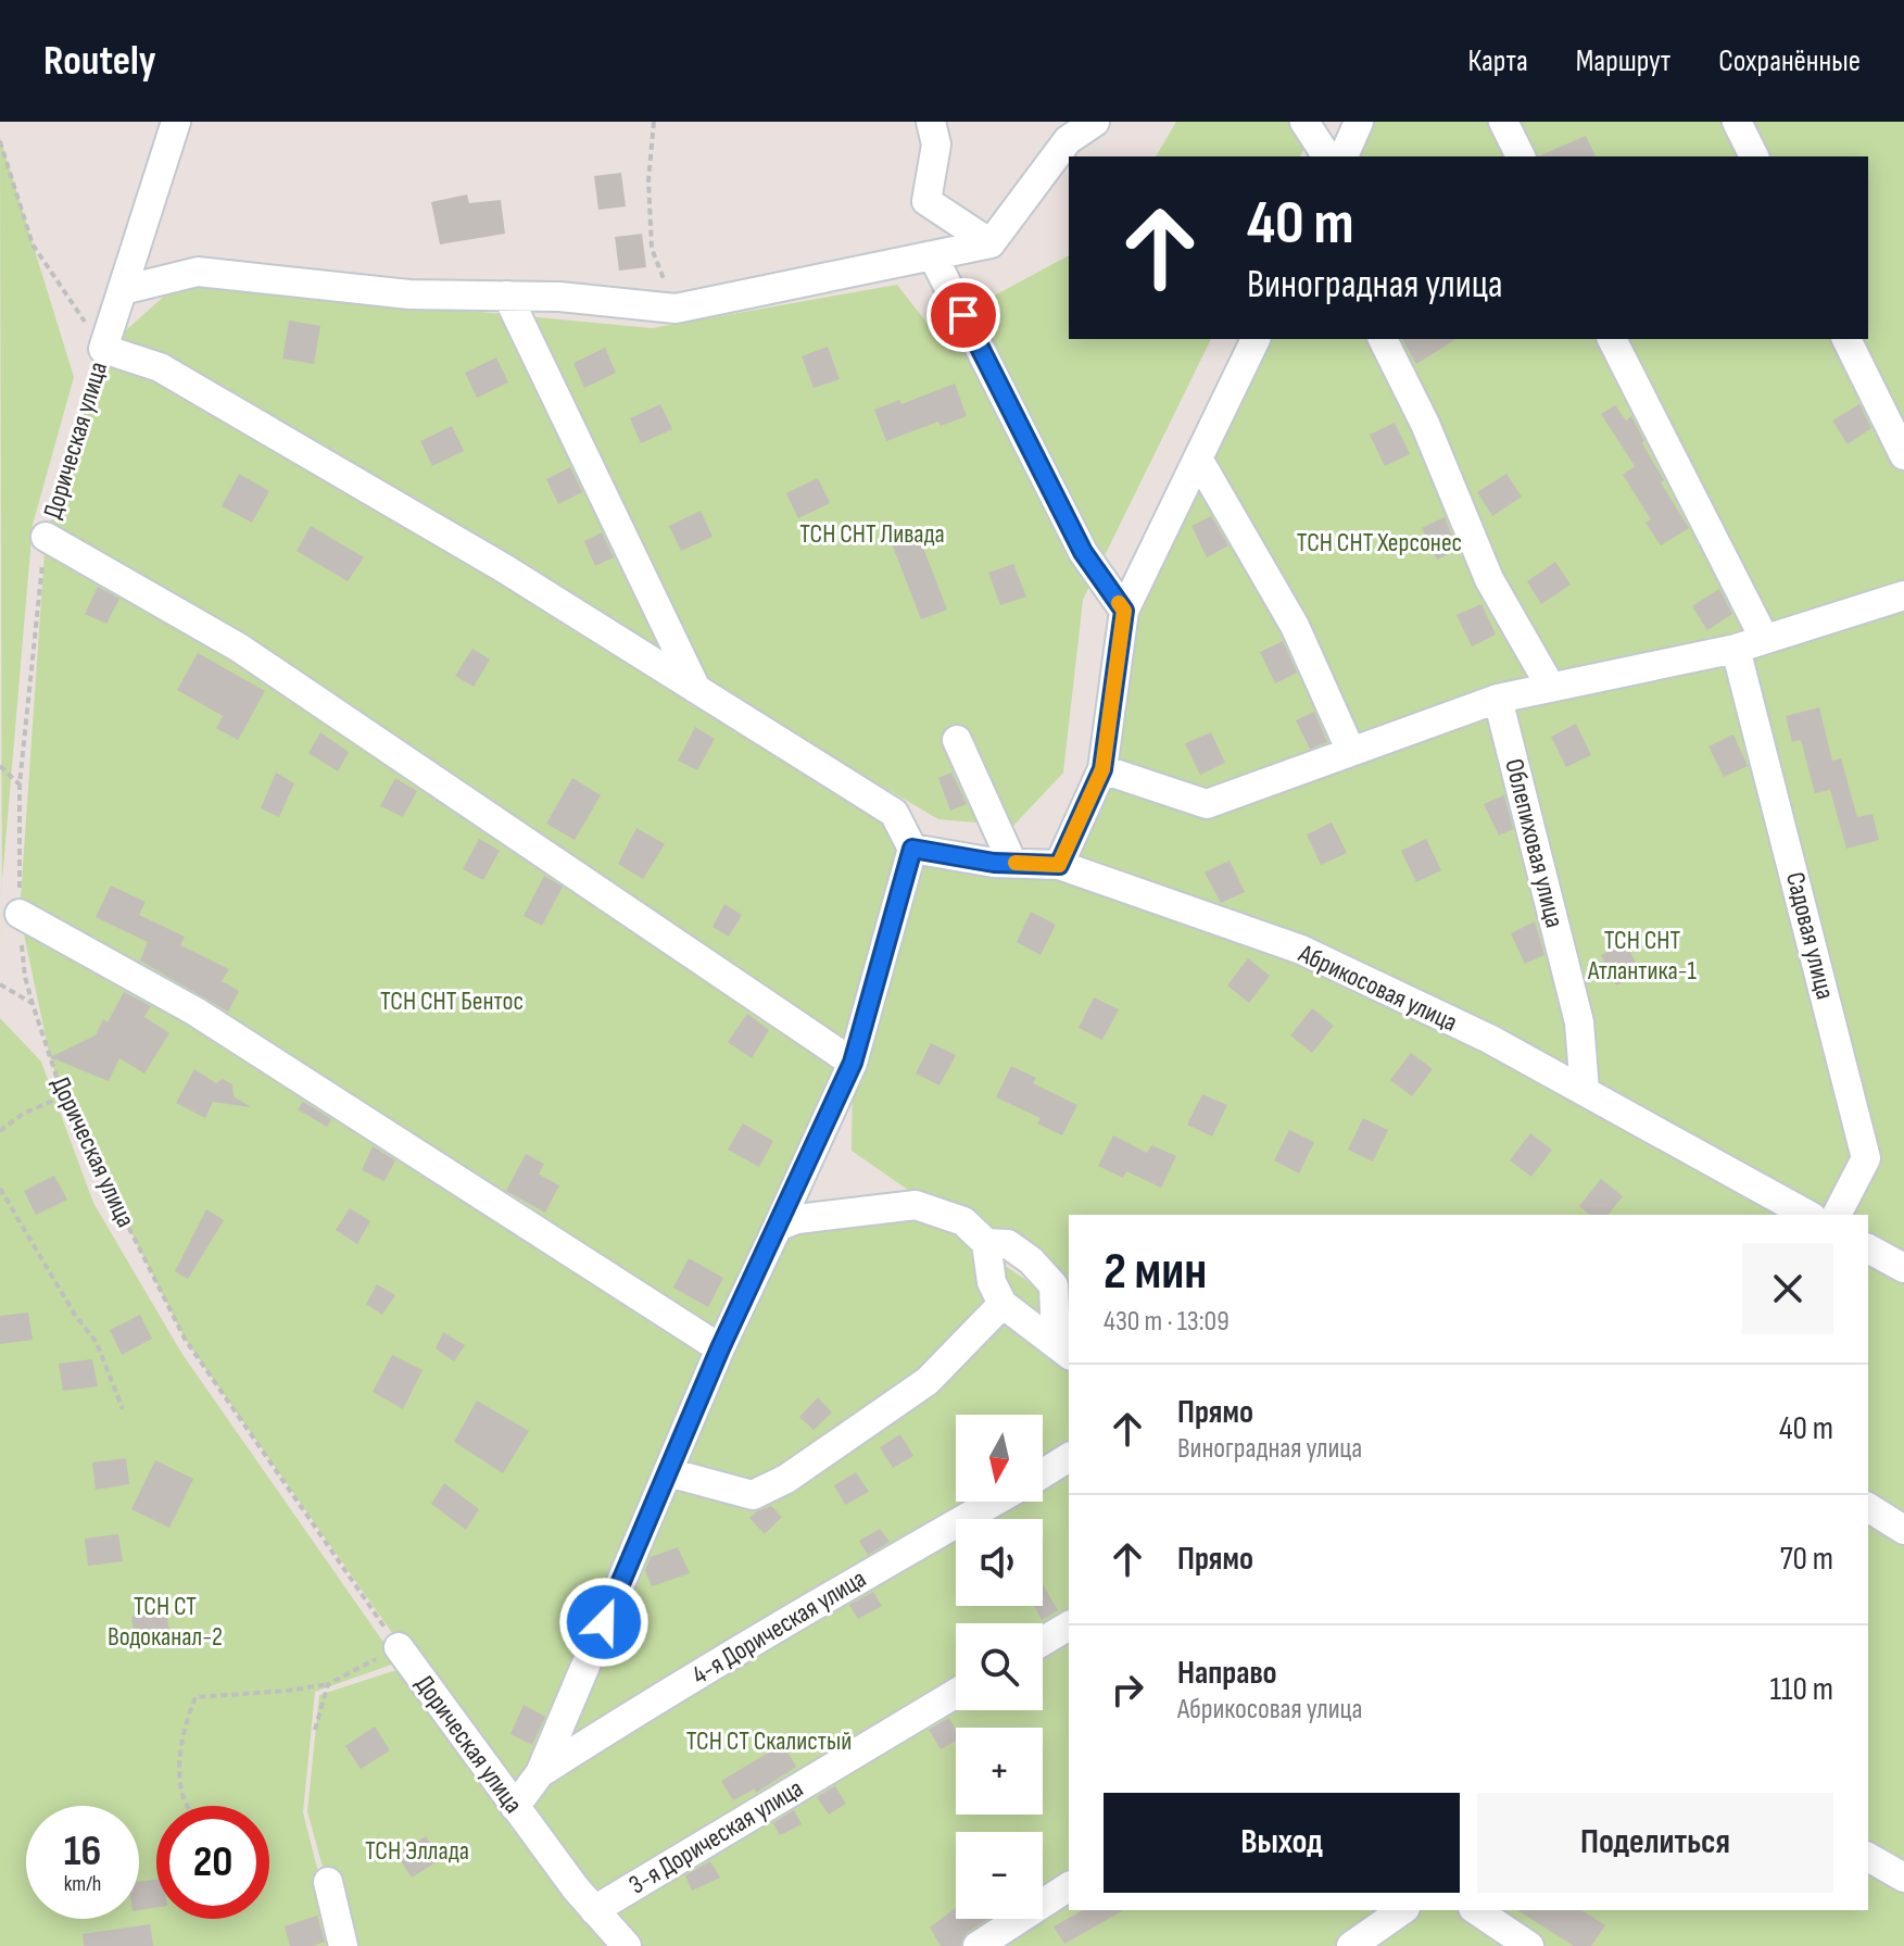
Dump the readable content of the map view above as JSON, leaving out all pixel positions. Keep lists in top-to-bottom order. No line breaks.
{"streets":{"street":["Дорическая улица","Облепиховая улица","Садовая улица","Абрикосовая улица","4-я Дорическая улица","3-я Дорическая улица"]},"crossings":[["Дорическая улица","3-я Дорическая улица"],["Облепиховая улица","Абрикосовая улица"]],"parks":["ТСН СНТ Ливада","ТСН СНТ Херсонес","ТСН СНТ Атлантика-1","ТСН СНТ Бентос","ТСН СТ Водоканал-2","ТСН СТ Скалистый","ТСН Эллада"],"north":"bottom","page":{"header":"Routely","nav":["Карта","Маршрут","Сохранённые"],"turn":["40 m","Виноградная улица"],"heading":["2 мин","430 m · 13:09"],"list":[{"name":"Прямо","note":"Виноградная улица","value":"40 m"},{"name":"Прямо","value":"70 m"},{"name":"Направо","note":"Абрикосовая улица","value":"110 m"}],"map_buttons":["+","−"],"buttons":["Выход","Поделиться"],"speed":"16 km/h","limit":"20"}}
